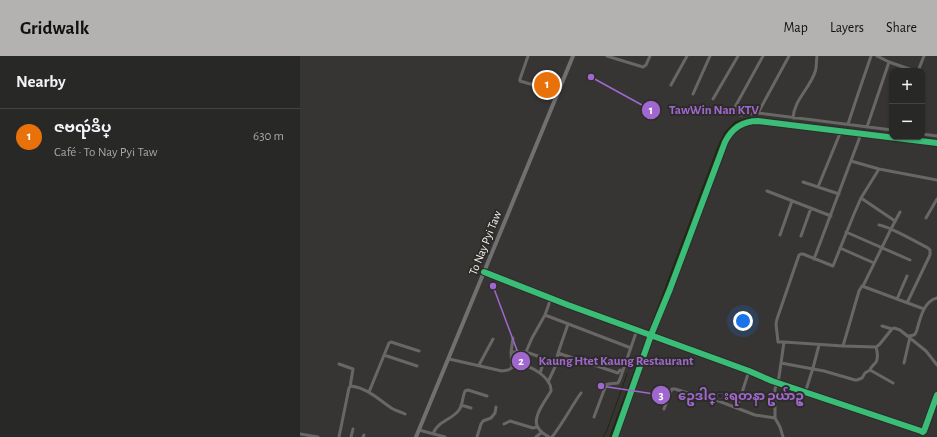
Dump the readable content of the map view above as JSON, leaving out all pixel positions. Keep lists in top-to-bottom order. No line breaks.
{"streets":{"main road":["To Nay Pyi Taw"]},"places":["TawWin Nan KTV","Kaung Htet Kaung Restaurant","ဥေဒါင္းရတနာ ဥယ်ာဥ္"],"page":{"header":"Gridwalk","nav":["Map","Layers","Share"],"heading":"Nearby","map_buttons":["+","−"],"pins":"1","list":[{"mark":"1","name":"ဇဗၺဴဒိပ္","note":"Café · To Nay Pyi Taw","value":"630 m"}]}}
